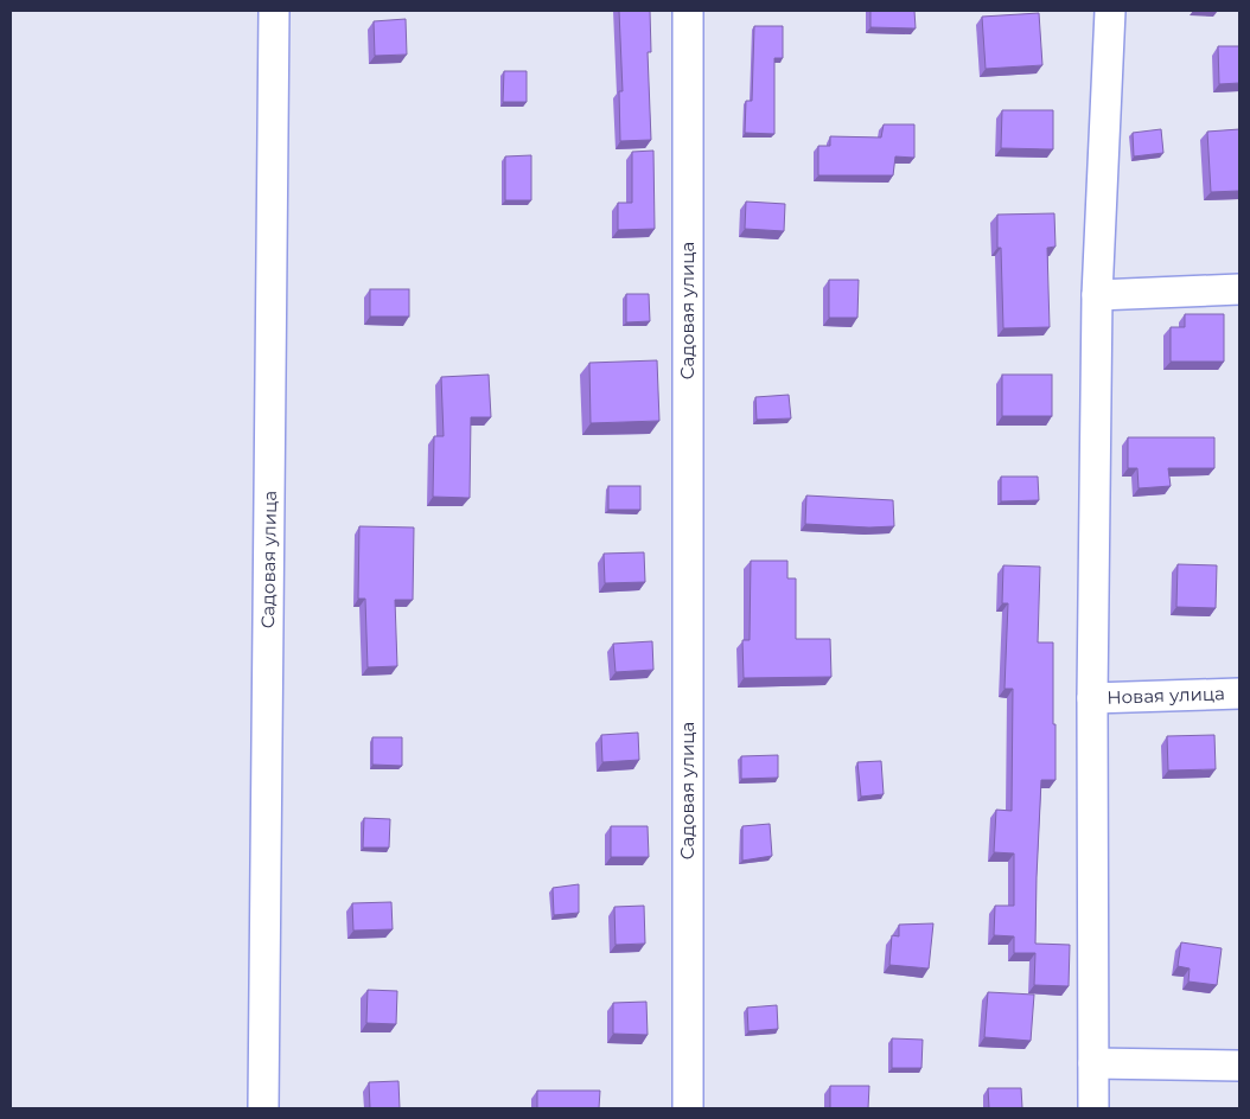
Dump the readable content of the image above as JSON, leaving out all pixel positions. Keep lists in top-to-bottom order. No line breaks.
{"streets":{"street":["Садовая улица","Новая улица"]}}
